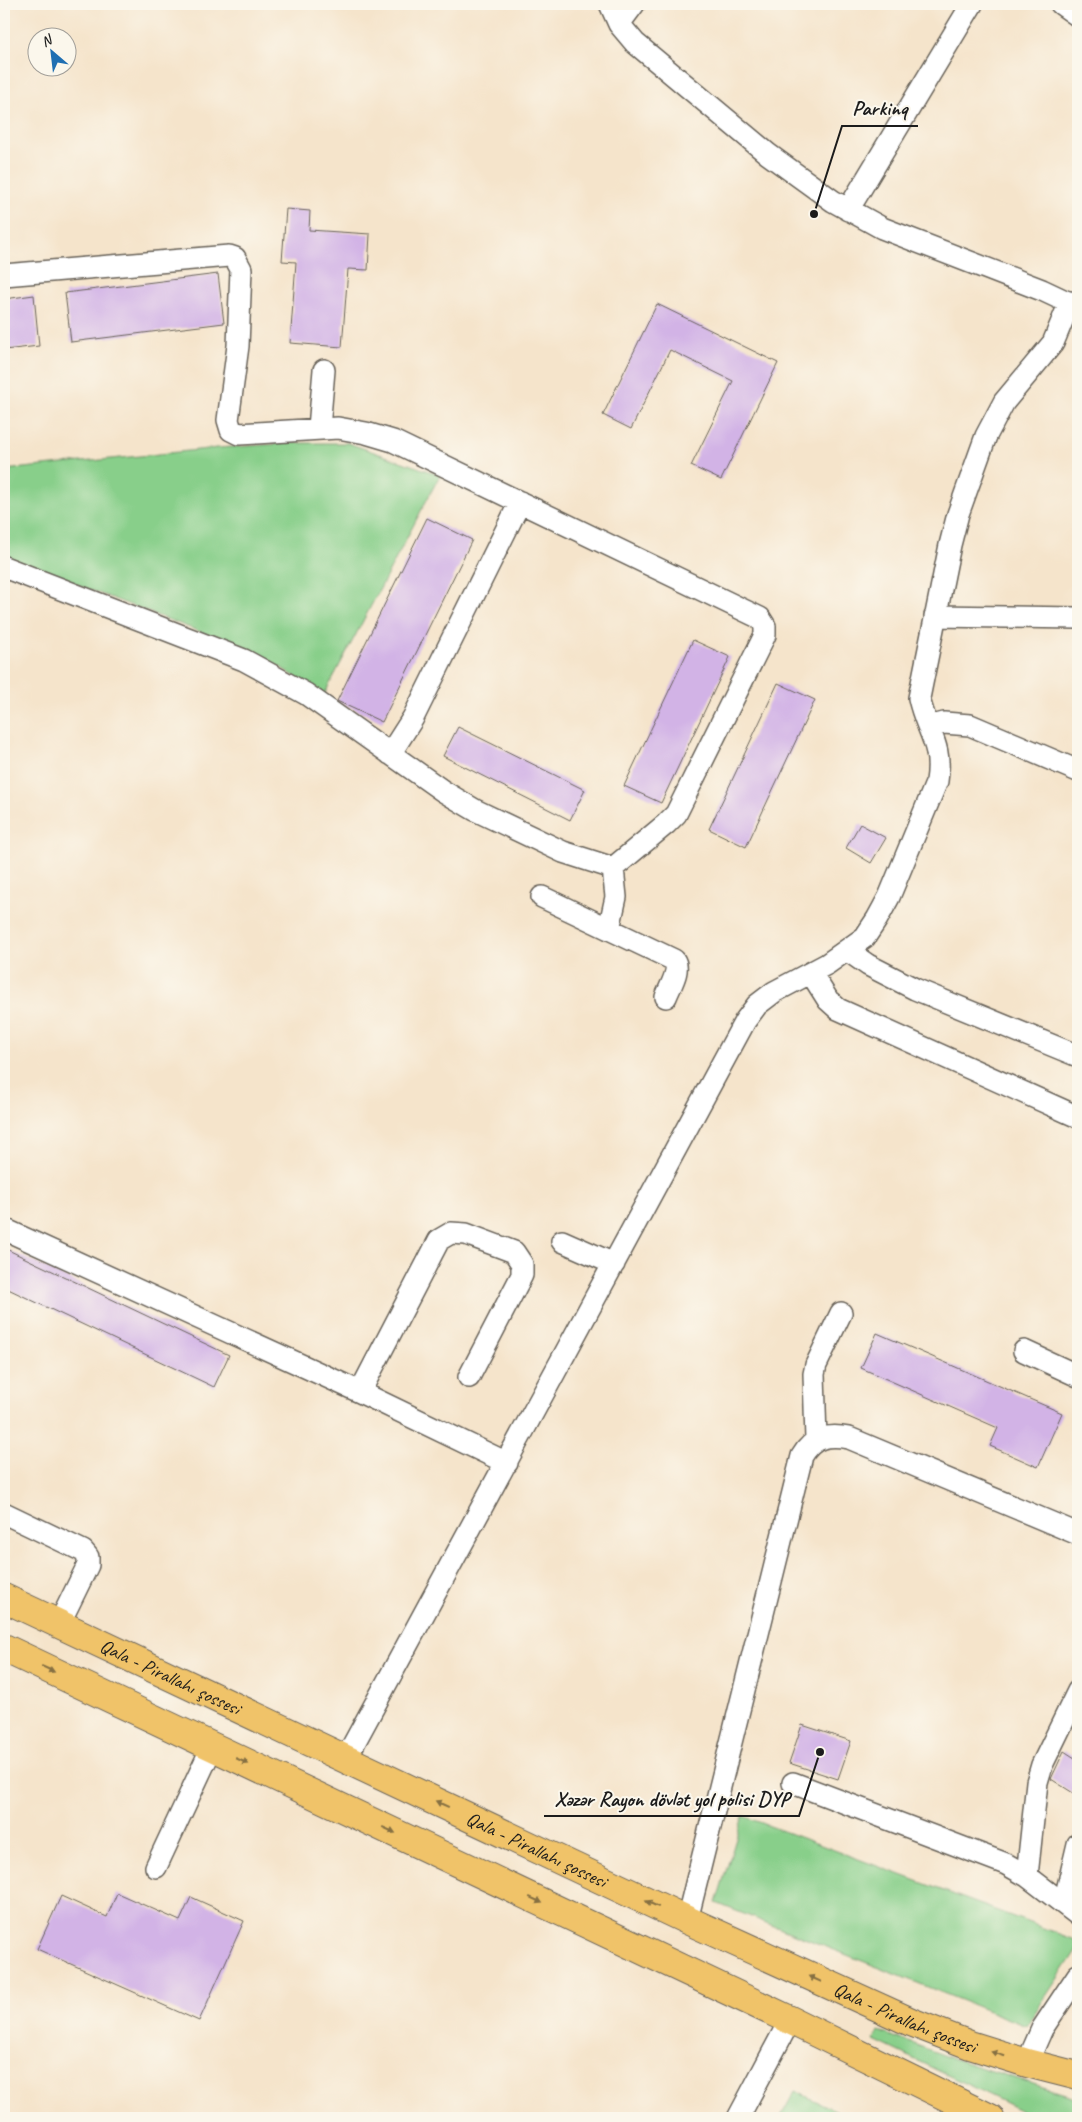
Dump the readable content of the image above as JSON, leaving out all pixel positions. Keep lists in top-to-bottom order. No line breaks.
{"streets":{"main road":["Qala - Pirallahı şossesi"]},"places":["Parkinq","Xəzər Rayon dövlət yol polisi DYP"],"north":"top left"}
